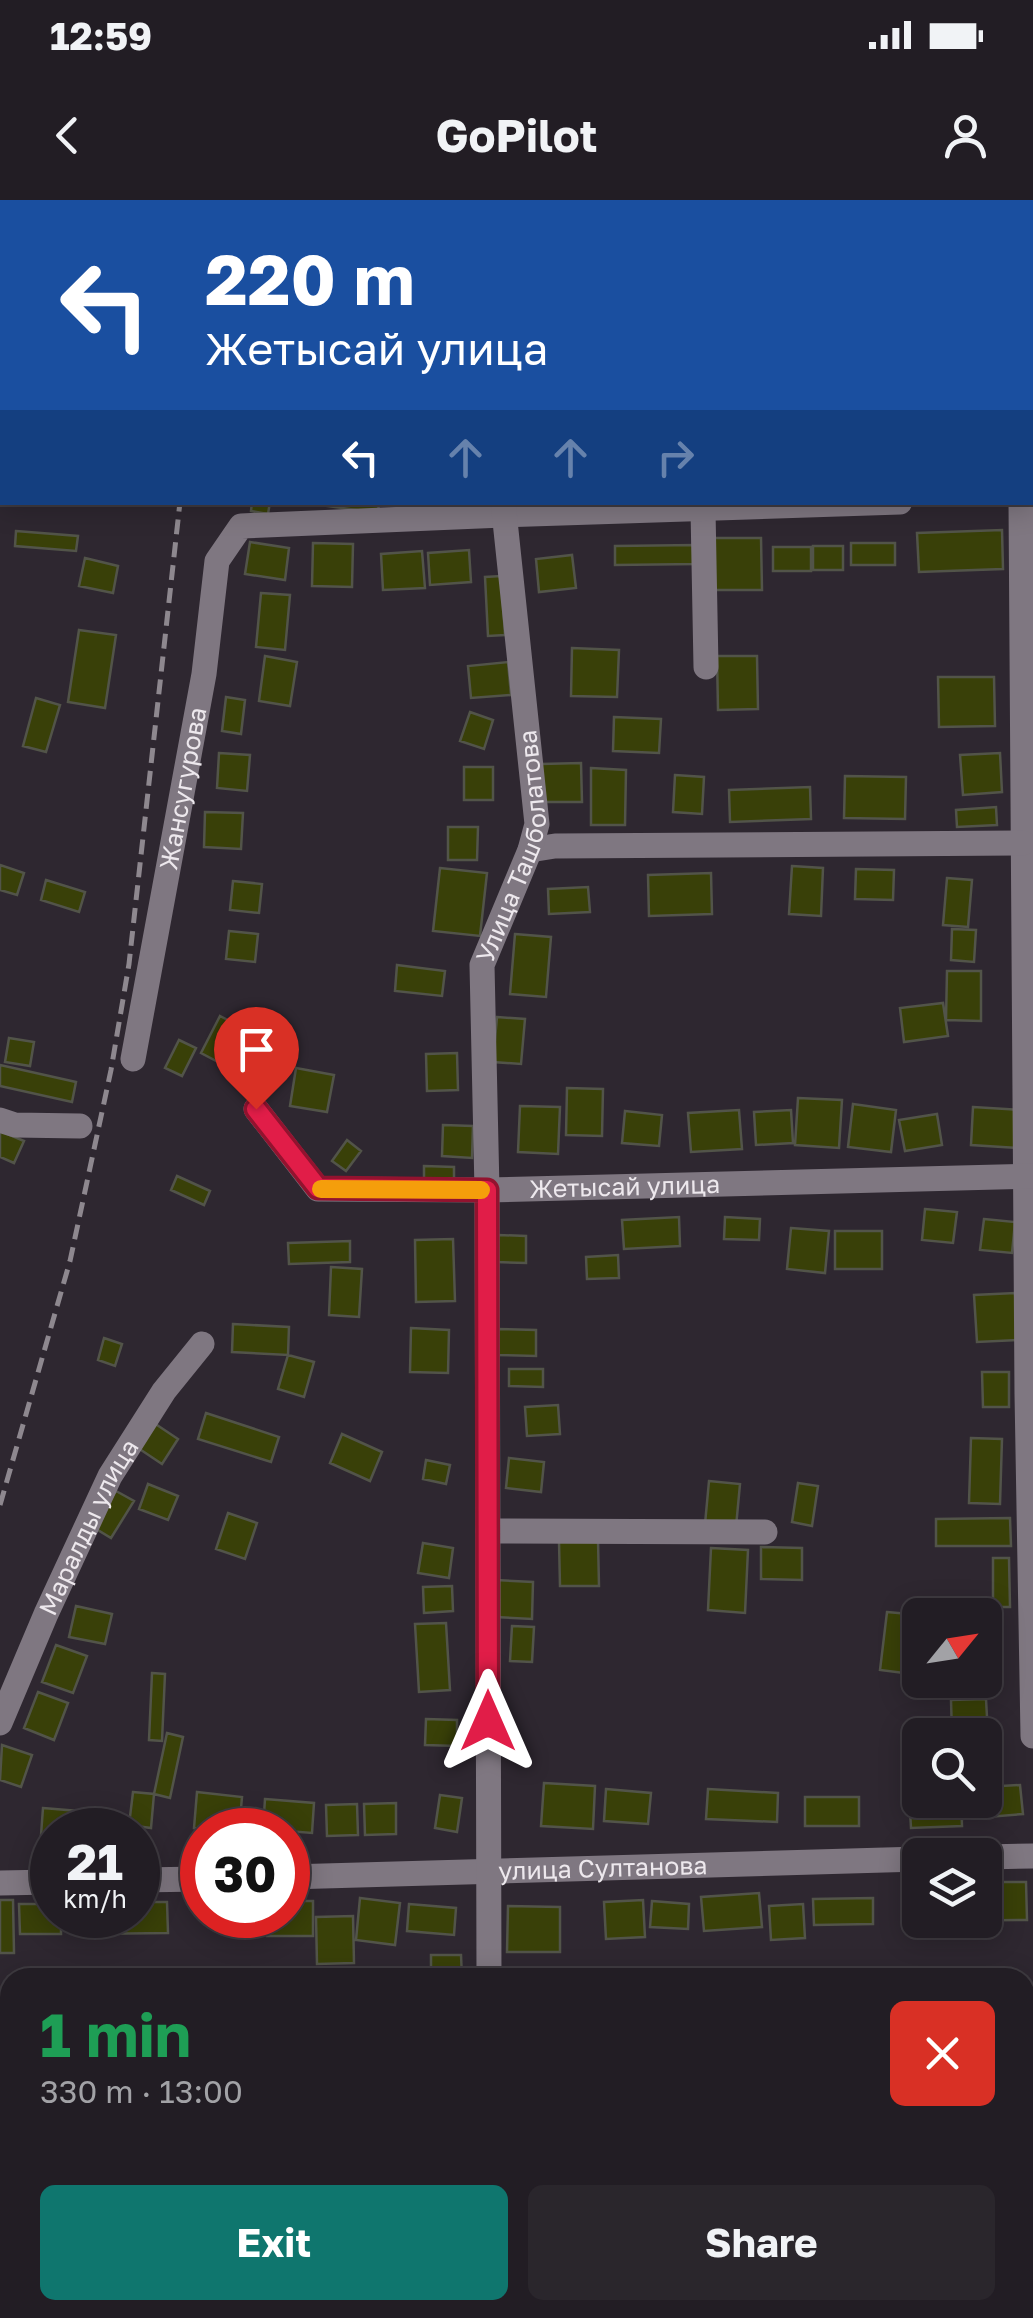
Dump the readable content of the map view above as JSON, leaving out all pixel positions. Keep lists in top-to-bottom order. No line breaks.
{"streets":{"street":["Жансугурова","Улица Ташболатова","Жетысай улица","Маралды улица","улица Султанова"]},"crossings":[["Жансугурова","Улица Ташболатова"],["Улица Ташболатова","Жетысай улица"],["Улица Ташболатова","улица Султанова"]],"north":"top right","page":{"status":"12:59","header":"GoPilot","turn":["220 m","Жетысай улица"],"speed":"21 km/h","limit":"30","heading":["1 min","330 m · 13:00"],"buttons":["Exit","Share"]}}
